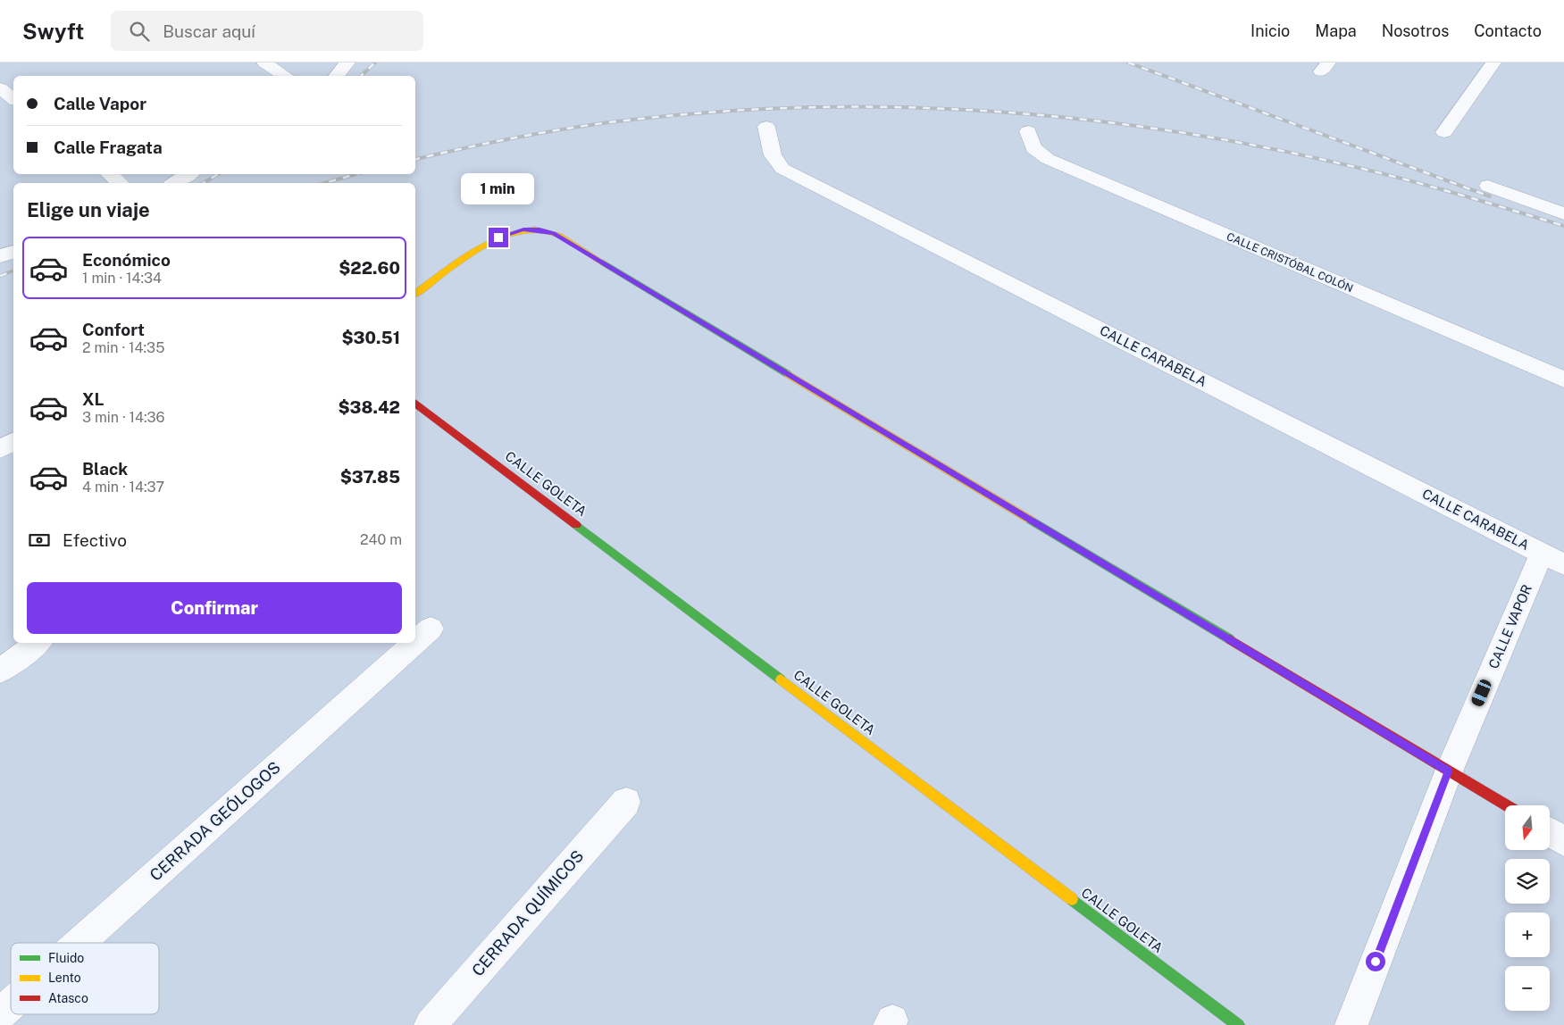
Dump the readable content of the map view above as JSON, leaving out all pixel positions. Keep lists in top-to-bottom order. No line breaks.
{"streets":{"street":["CALLE CRISTÓBAL COLÓN","CALLE CARABELA","CALLE GOLETA","CALLE VAPOR","CERRADA GEÓLOGOS","CERRADA QUÍMICOS"]},"crossings":[["CALLE CARABELA","CALLE VAPOR"]],"legend":["Fluido","Lento","Atasco"],"north":"bottom","page":{"header":"Swyft","search":"Buscar aquí","nav":["Inicio","Mapa","Nosotros","Contacto"],"banner":["Calle Vapor","Calle Fragata"],"bubble":"1 min","heading":"Elige un viaje","list":[{"name":"Económico","note":"1 min · 14:34","value":"$22.60"},{"name":"Confort","note":"2 min · 14:35","value":"$30.51"},{"name":"XL","note":"3 min · 14:36","value":"$38.42"},{"name":"Black","note":"4 min · 14:37","value":"$37.85"}],"pay":["Efectivo","240 m"],"buttons":"Confirmar","map_buttons":["+","−"]}}
